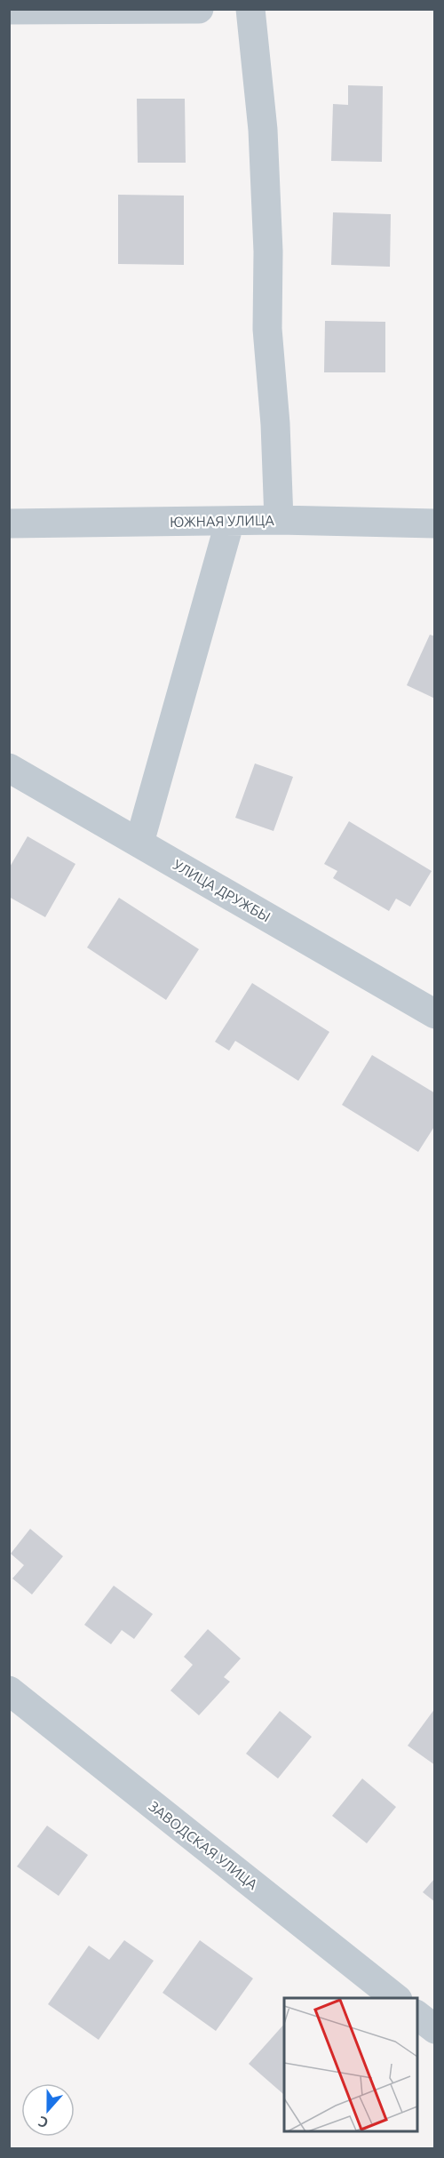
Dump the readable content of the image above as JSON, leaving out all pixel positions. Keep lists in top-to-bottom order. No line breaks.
{"streets":{"street":["ЮЖНАЯ УЛИЦА","УЛИЦА ДРУЖБЫ","ЗАВОДСКАЯ УЛИЦА"]},"north":"bottom"}
